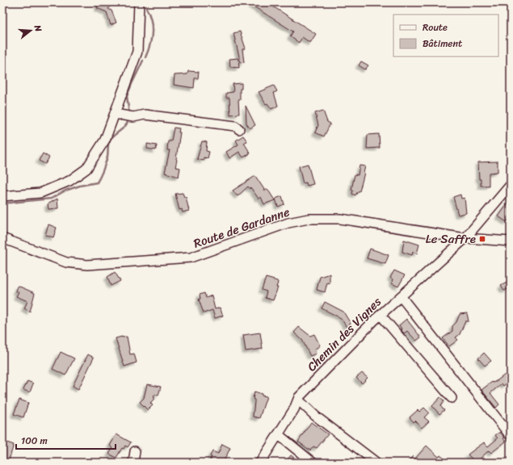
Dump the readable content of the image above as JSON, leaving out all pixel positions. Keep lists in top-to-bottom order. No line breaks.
{"streets":{"street":["Route de Gardanne","Chemin des Vignes"]},"crossings":[["Route de Gardanne","Chemin des Vignes"]],"places":{"transit":["Le Saffre"]},"legend":["Route","Bâtiment"],"scale_bar":"100 m","north":"right"}
